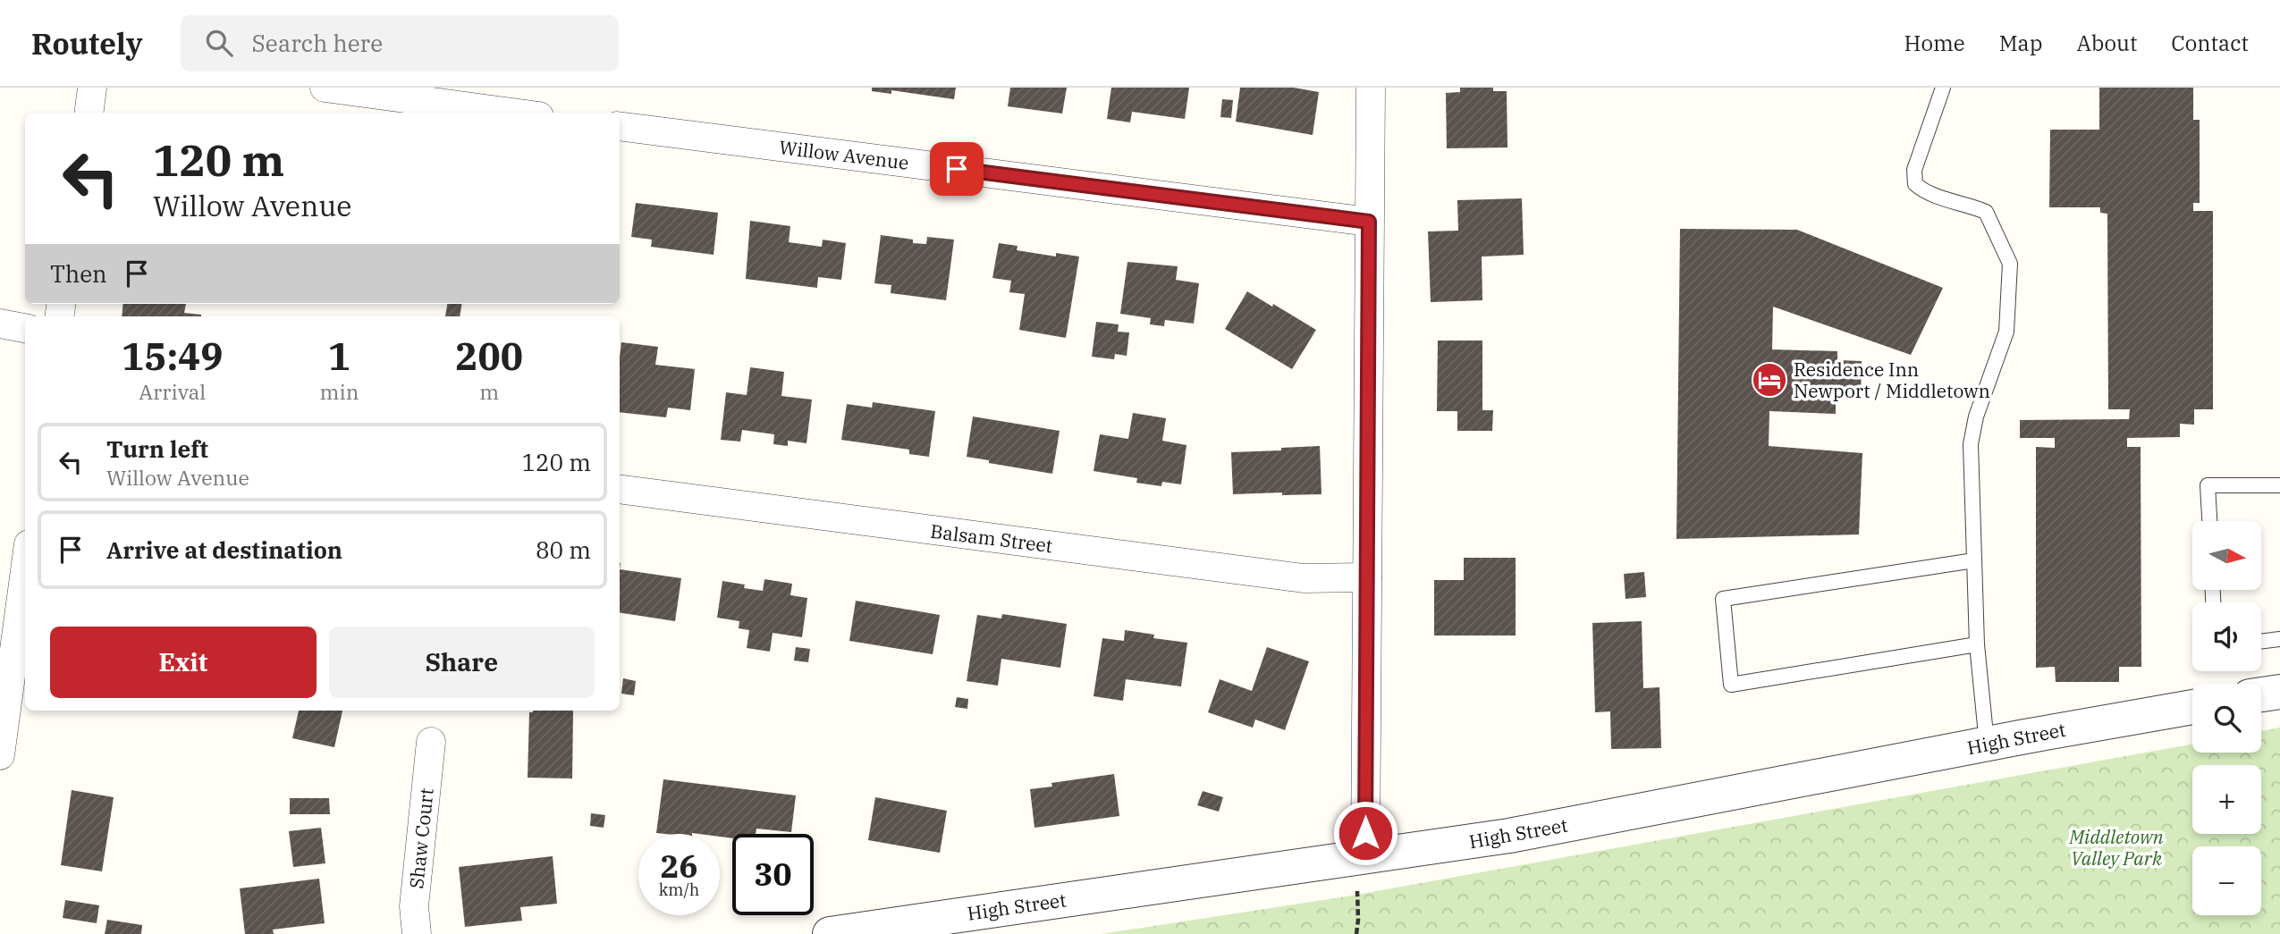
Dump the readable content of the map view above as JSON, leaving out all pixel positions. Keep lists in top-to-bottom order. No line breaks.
{"streets":{"street":["Willow Avenue","Balsam Street","High Street","Shaw Court"]},"parks":["Middletown Valley Park"],"places":{"hotel":["Residence Inn Newport / Middletown"]},"north":"right","page":{"header":"Routely","search":"Search here","nav":["Home","Map","About","Contact"],"turn":["120 m","Willow Avenue"],"then":"Then","eta":["15:49","Arrival","1","min","200","m"],"list":[{"name":"Turn left","note":"Willow Avenue","value":"120 m"},{"name":"Arrive at destination","value":"80 m"}],"map_buttons":["+","−"],"buttons":["Exit","Share"],"speed":"26 km/h","limit":"30"}}
